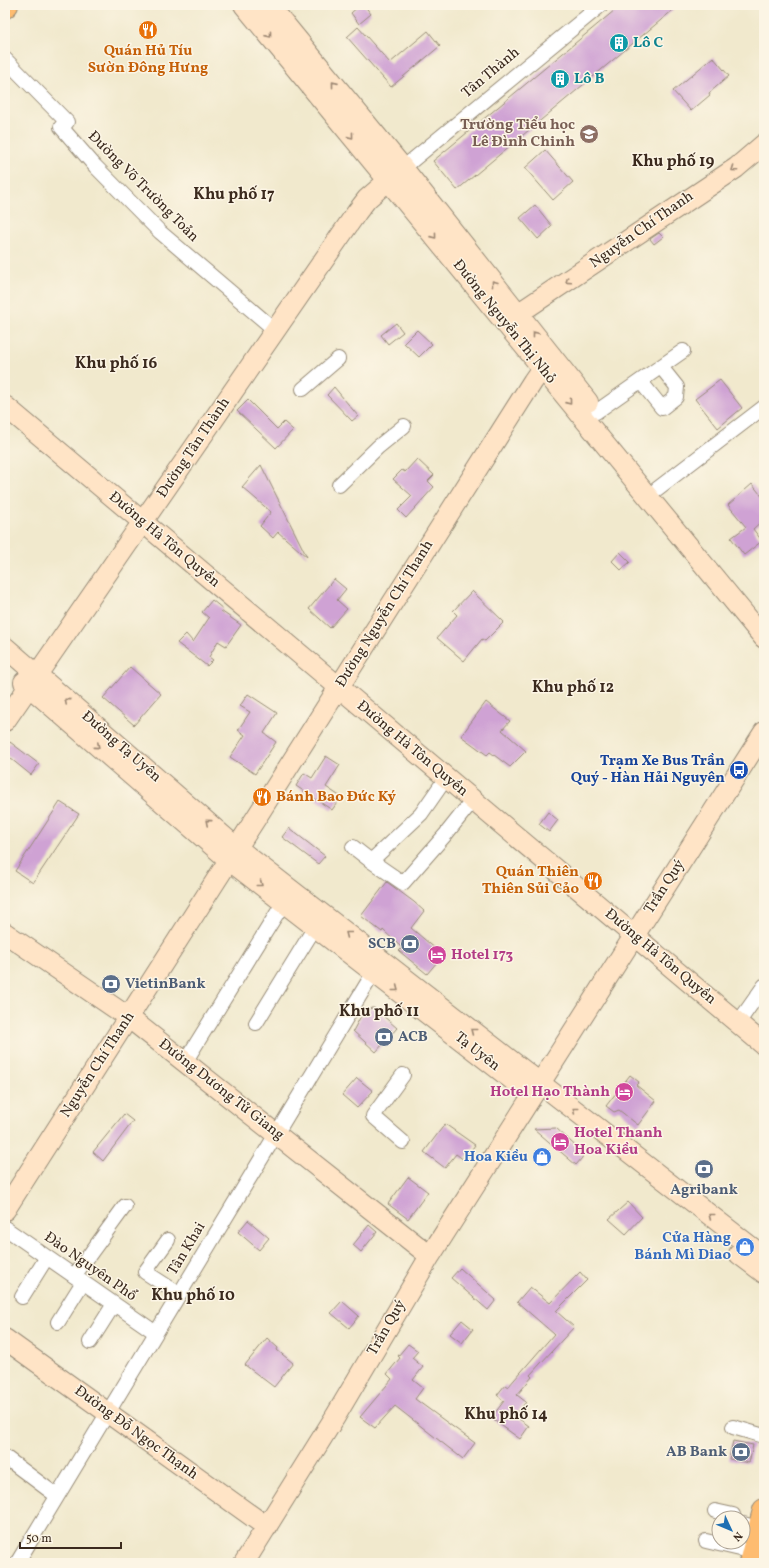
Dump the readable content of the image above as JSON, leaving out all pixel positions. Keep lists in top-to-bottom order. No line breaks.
{"streets":{"main road":["Nguyễn Chí Thanh","Đường Nguyễn Thị Nhỏ","Đường Tân Thành","Đường Hà Tôn Quyền","Đường Nguyễn Chí Thanh","Đường Tạ Uyên","Trần Quý","Tạ Uyên","Đường Dương Tử Giang","Đường Đỗ Ngọc Thạnh"],"street":["Tân Thành","Đường Võ Trường Toản","Tân Khai","Đào Nguyên Phổ"]},"crossings":[["Tân Thành","Đường Nguyễn Thị Nhỏ"],["Tân Thành","Đường Tân Thành"],["Đường Võ Trường Toản","Đường Tân Thành"],["Nguyễn Chí Thanh","Đường Nguyễn Thị Nhỏ"],["Nguyễn Chí Thanh","Đường Nguyễn Chí Thanh"],["Nguyễn Chí Thanh","Đường Tạ Uyên"],["Nguyễn Chí Thanh","Tạ Uyên"],["Nguyễn Chí Thanh","Đường Dương Tử Giang"],["Đường Nguyễn Thị Nhỏ","Đường Tân Thành"],["Đường Nguyễn Thị Nhỏ","Đường Nguyễn Chí Thanh"],["Đường Tân Thành","Đường Hà Tôn Quyền"],["Đường Tân Thành","Đường Tạ Uyên"],["Đường Hà Tôn Quyền","Đường Nguyễn Chí Thanh"],["Đường Hà Tôn Quyền","Trần Quý"],["Đường Nguyễn Chí Thanh","Đường Tạ Uyên"],["Đường Nguyễn Chí Thanh","Tạ Uyên"],["Đường Tạ Uyên","Tạ Uyên"],["Trần Quý","Tạ Uyên"],["Trần Quý","Đường Dương Tử Giang"],["Trần Quý","Đường Đỗ Ngọc Thạnh"],["Tạ Uyên","Tân Khai"],["Đường Dương Tử Giang","Tân Khai"],["Tân Khai","Đào Nguyên Phổ"],["Tân Khai","Đường Đỗ Ngọc Thạnh"]],"one_way":["Nguyễn Chí Thanh"],"districts":["Khu phố 19","Khu phố 17","Khu phố 16","Khu phố 12","Khu phố 11","Khu phố 10","Khu phố 14"],"places":{"restaurant":["Quán Hủ Tíu Sườn Đông Hưng","Bánh Bao Đức Ký","Quán Thiên Thiên Sủi Cảo"],"building":["Lô C","Lô B"],"school or university":["Trường Tiểu học Lê Đình Chinh"],"bus stop":["Trạm Xe Bus Trần Quý - Hàn Hải Nguyên"],"bank":["SCB","VietinBank","ACB","Agribank","AB Bank"],"hotel":["Hotel 173","Hotel Hạo Thành","Hotel Thanh Hoa Kiều"],"shop":["Hoa Kiều","Cửa Hàng Bánh Mì Diao"]},"scale_bar":"50 m","north":"bottom right"}
